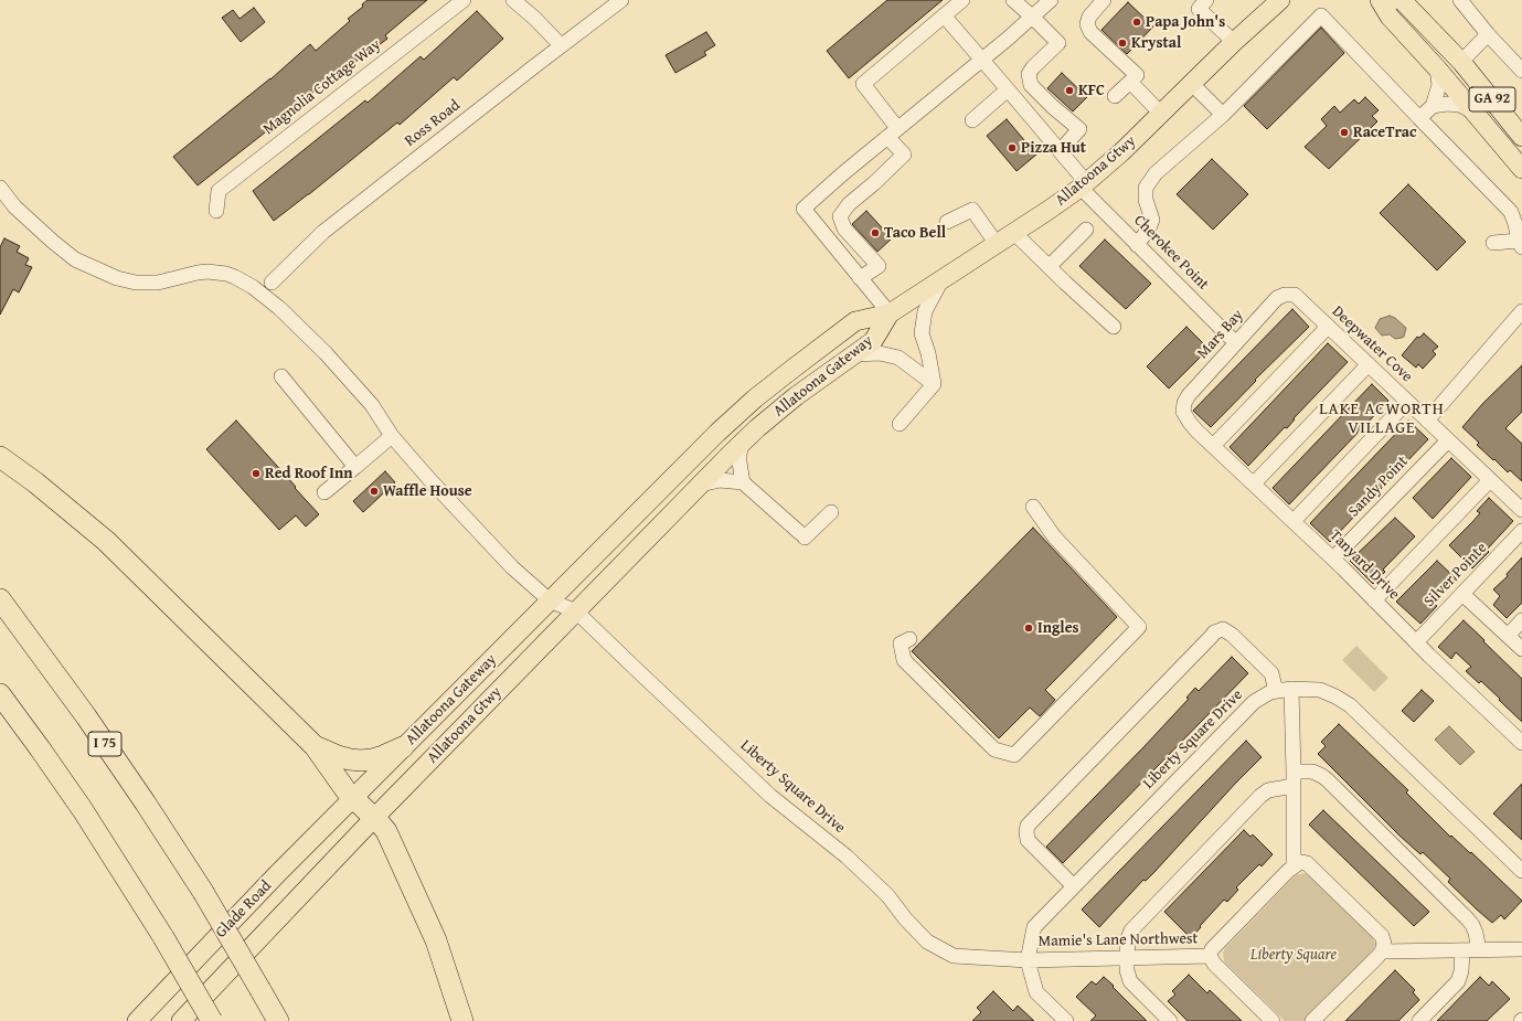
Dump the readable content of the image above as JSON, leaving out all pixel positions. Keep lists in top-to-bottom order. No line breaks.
{"streets":{"highway":["I 75"],"main road":["GA 92","Allatoona Gtwy","Allatoona Gateway","Glade Road"],"street":["Magnolia Cottage Way","Ross Road","Cherokee Point","Mars Bay","Deepwater Cove","Sandy Point","Tanyard Drive","Silver Pointe","Liberty Square Drive","Mamie's Lane Northwest"]},"crossings":[["Allatoona Gtwy","Cherokee Point"],["Allatoona Gtwy","Allatoona Gateway"],["Allatoona Gtwy","Glade Road"],["Cherokee Point","Mars Bay"],["Mars Bay","Deepwater Cove"],["Mars Bay","Tanyard Drive"],["Deepwater Cove","Sandy Point"],["Allatoona Gateway","Liberty Square Drive"],["Allatoona Gateway","Glade Road"],["Sandy Point","Tanyard Drive"],["Tanyard Drive","Silver Pointe"],["Liberty Square Drive","Mamie's Lane Northwest"]],"districts":["LAKE ACWORTH VILLAGE"],"parks":["Liberty Square"],"places":["Papa John's","Krystal","KFC","RaceTrac","Pizza Hut","Taco Bell","Red Roof Inn","Waffle House","Ingles"]}
